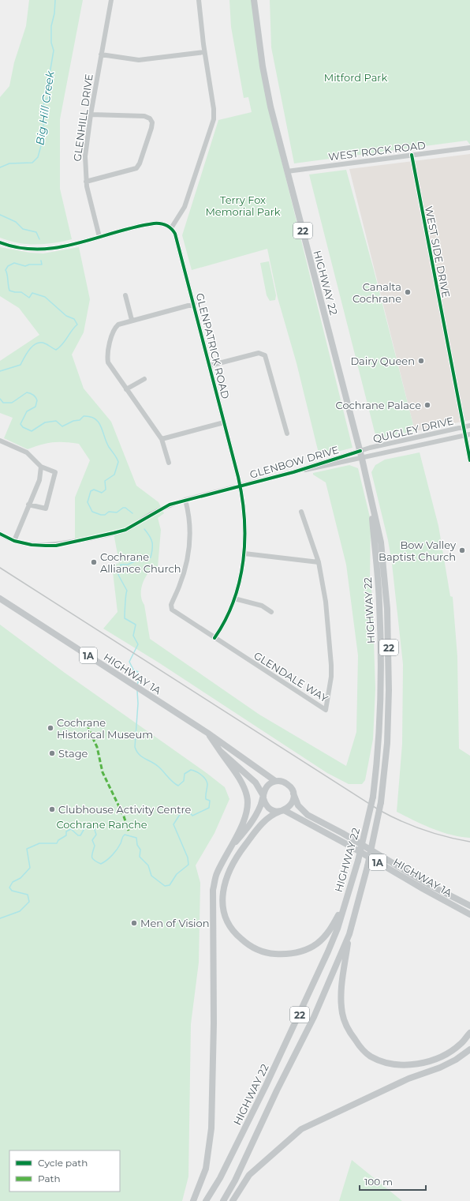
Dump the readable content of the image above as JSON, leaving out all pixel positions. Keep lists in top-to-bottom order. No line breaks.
{"streets":{"main road":["22","HIGHWAY 22","1A","HIGHWAY 1A"],"street":["GLENHILL DRIVE","WEST ROCK ROAD","WEST SIDE DRIVE","GLENPATRICK ROAD","QUIGLEY DRIVE","GLENBOW DRIVE","GLENDALE WAY"]},"crossings":[["WEST ROCK ROAD","WEST SIDE DRIVE"],["WEST ROCK ROAD","HIGHWAY 22"],["WEST SIDE DRIVE","QUIGLEY DRIVE"],["HIGHWAY 22","QUIGLEY DRIVE"],["HIGHWAY 22","GLENBOW DRIVE"],["GLENPATRICK ROAD","GLENBOW DRIVE"],["GLENPATRICK ROAD","GLENDALE WAY"],["QUIGLEY DRIVE","GLENBOW DRIVE"],["GLENBOW DRIVE","GLENDALE WAY"]],"water":["Big Hill Creek"],"parks":["Mitford Park","Terry Fox Memorial Park","Cochrane Ranche"],"places":["Canalta Cochrane","Dairy Queen","Cochrane Palace","Bow Valley Baptist Church","Cochrane Alliance Church","Cochrane Historical Museum","Stage","Clubhouse Activity Centre","Men of Vision"],"legend":["Cycle path","Path"],"scale_bar":"100 m"}
